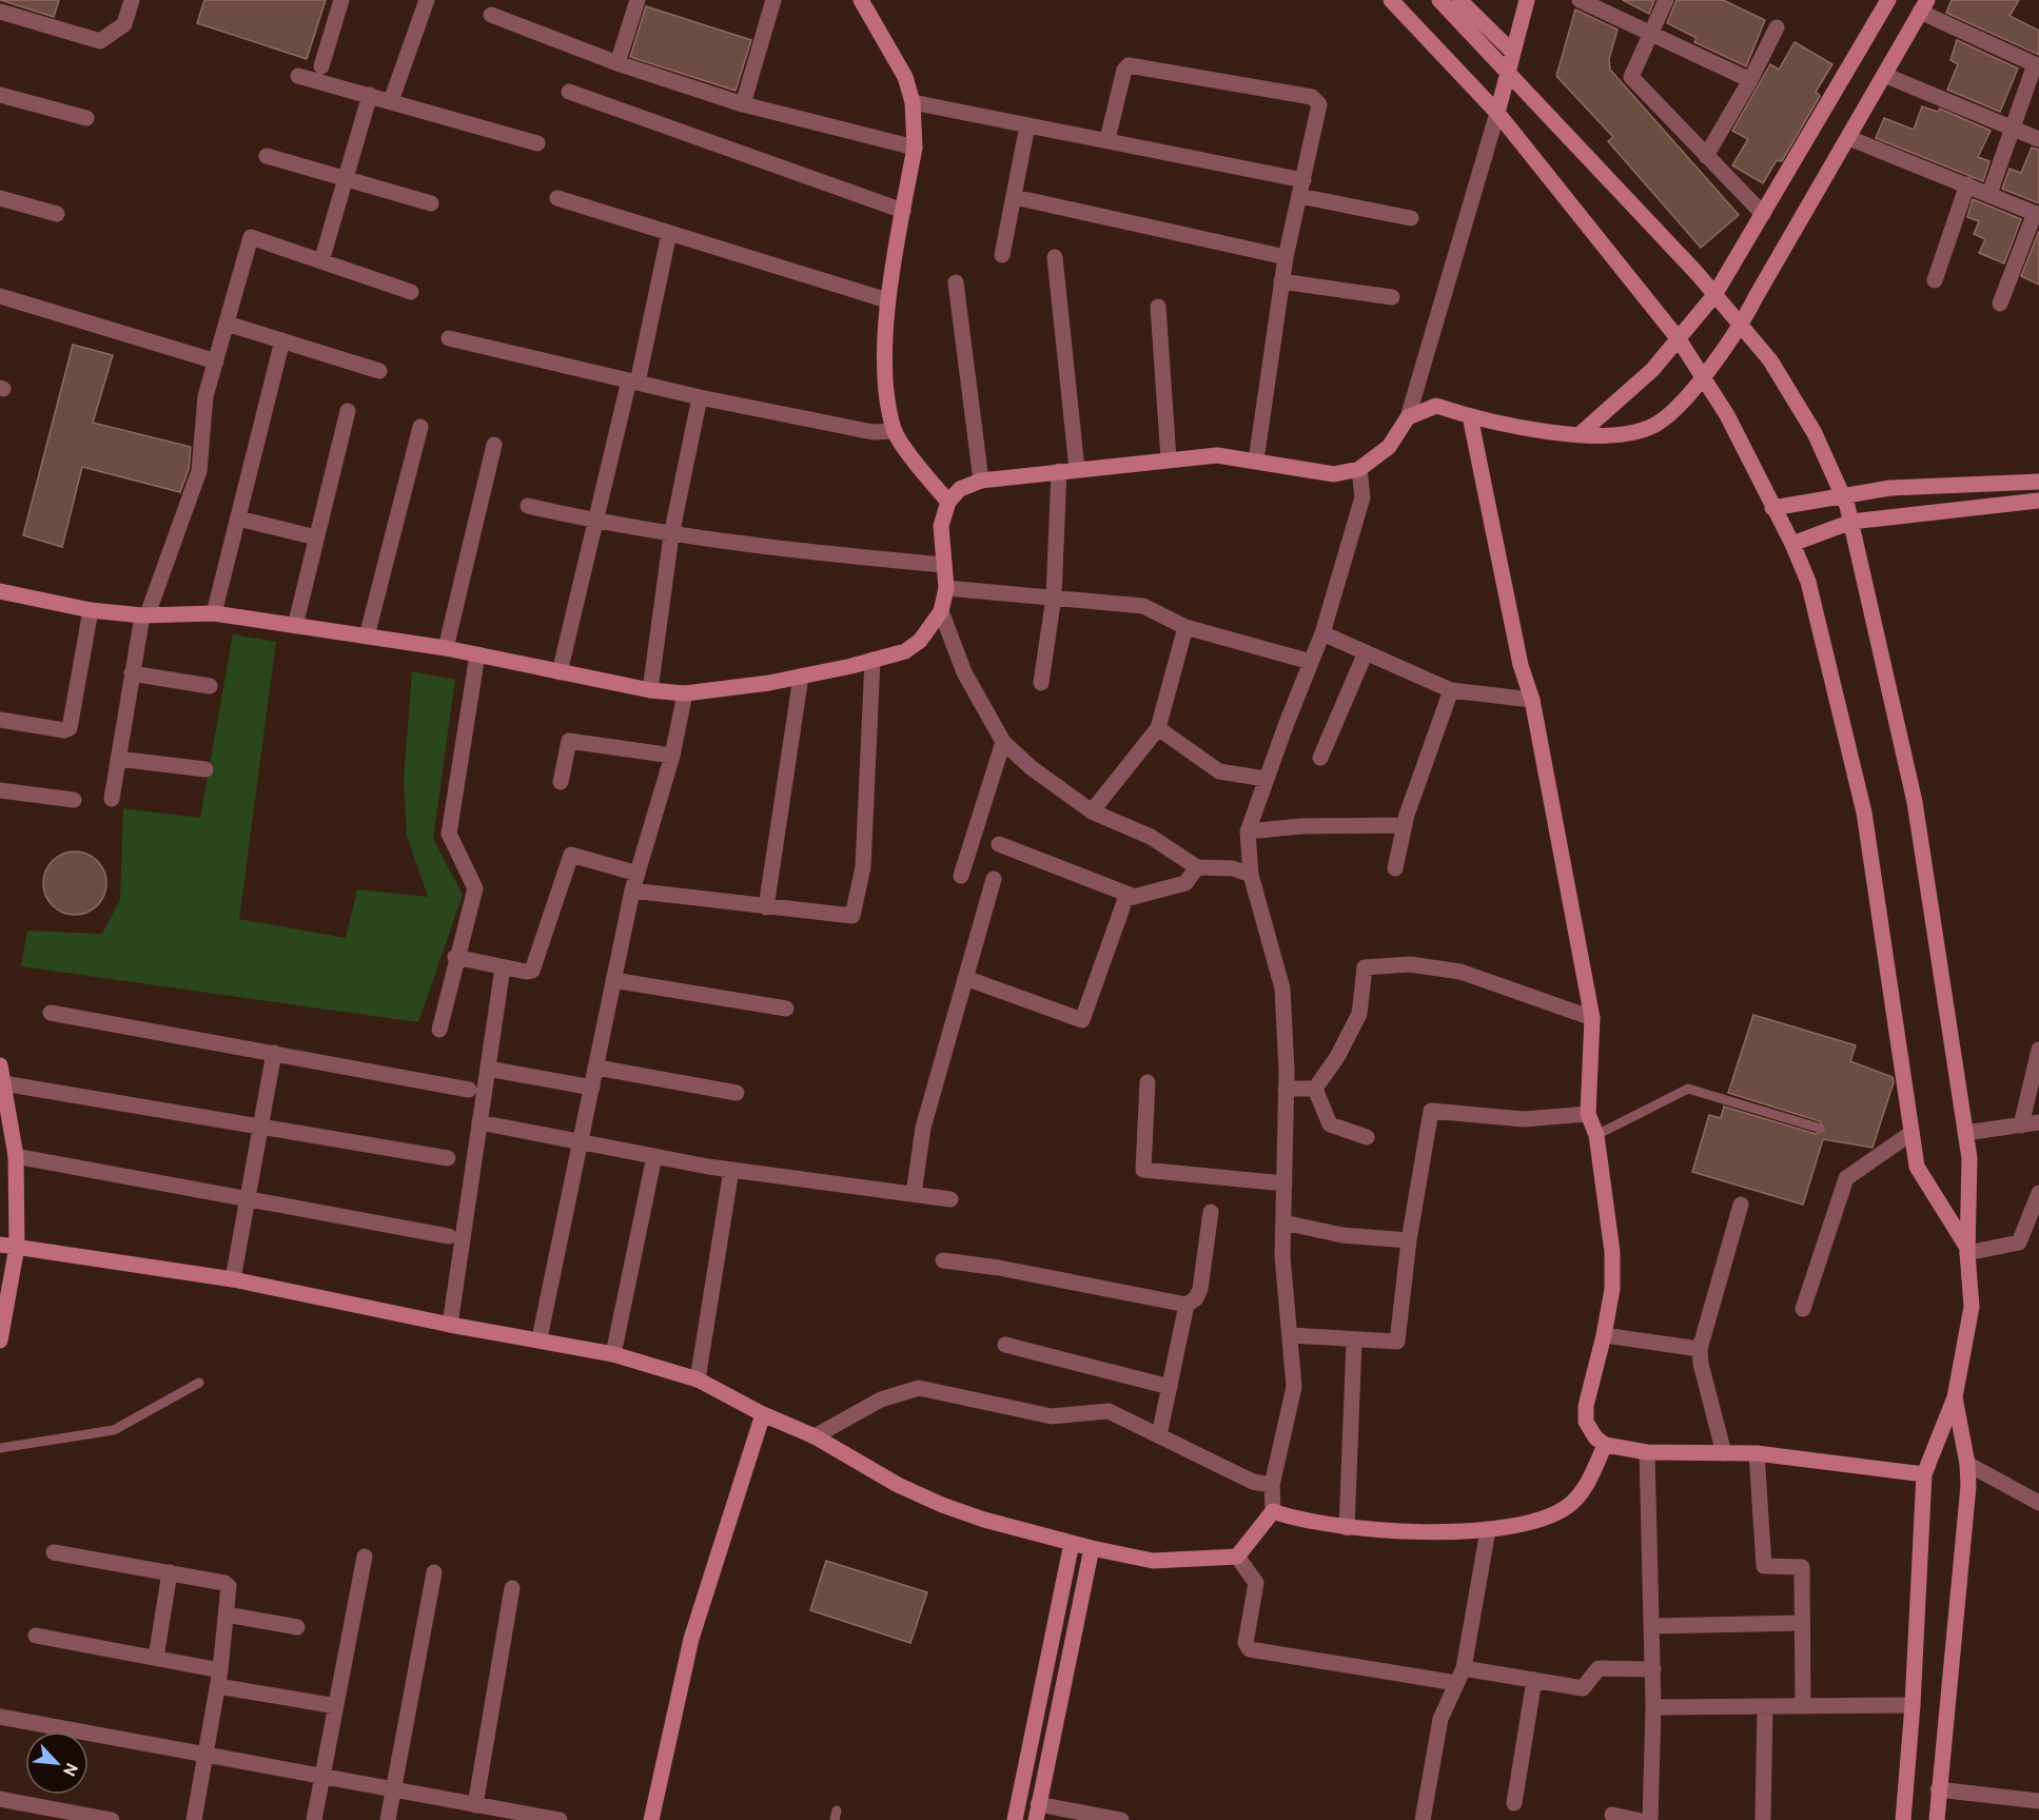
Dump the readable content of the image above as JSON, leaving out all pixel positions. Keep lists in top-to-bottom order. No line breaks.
{"north":"bottom right"}
